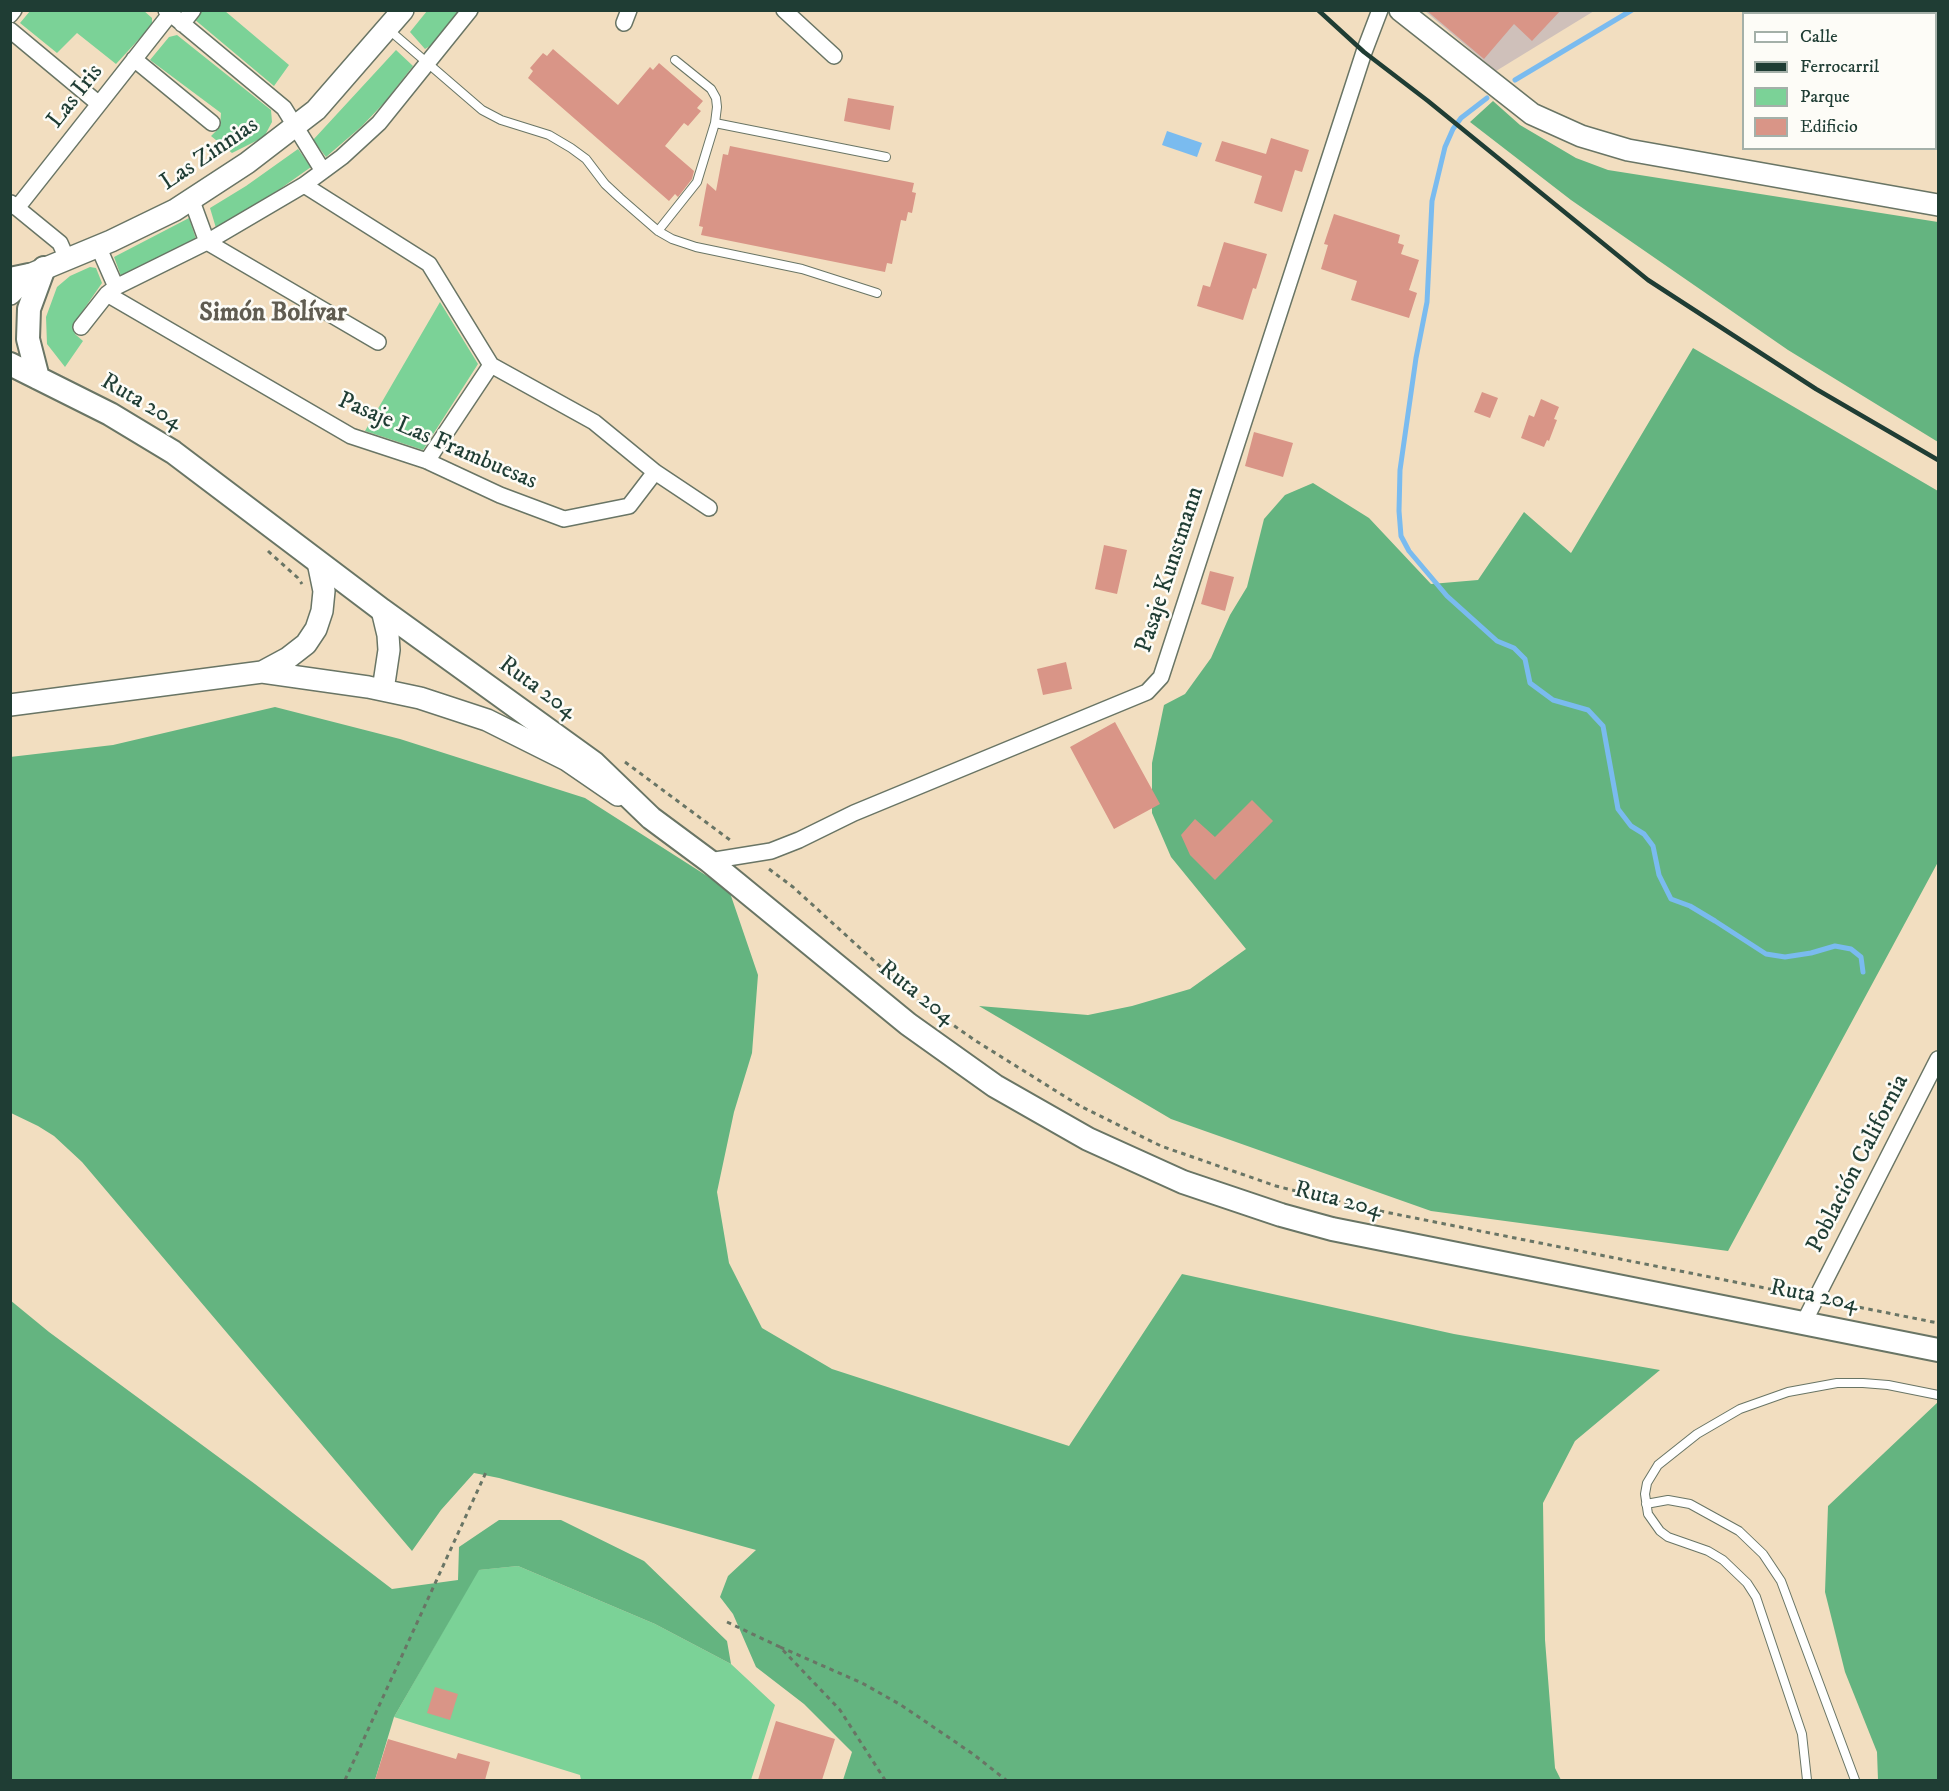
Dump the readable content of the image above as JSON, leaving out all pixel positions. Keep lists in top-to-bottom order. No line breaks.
{"streets":{"main road":["Las Zinnias","Ruta 204"],"street":["Las Iris","Pasaje Las Frambuesas","Pasaje Kunstmann","Población California"]},"crossings":[["Ruta 204","Pasaje Kunstmann"],["Ruta 204","Población California"]],"districts":["Simón Bolívar"],"legend":["Calle","Ferrocarril","Parque","Edificio"]}
